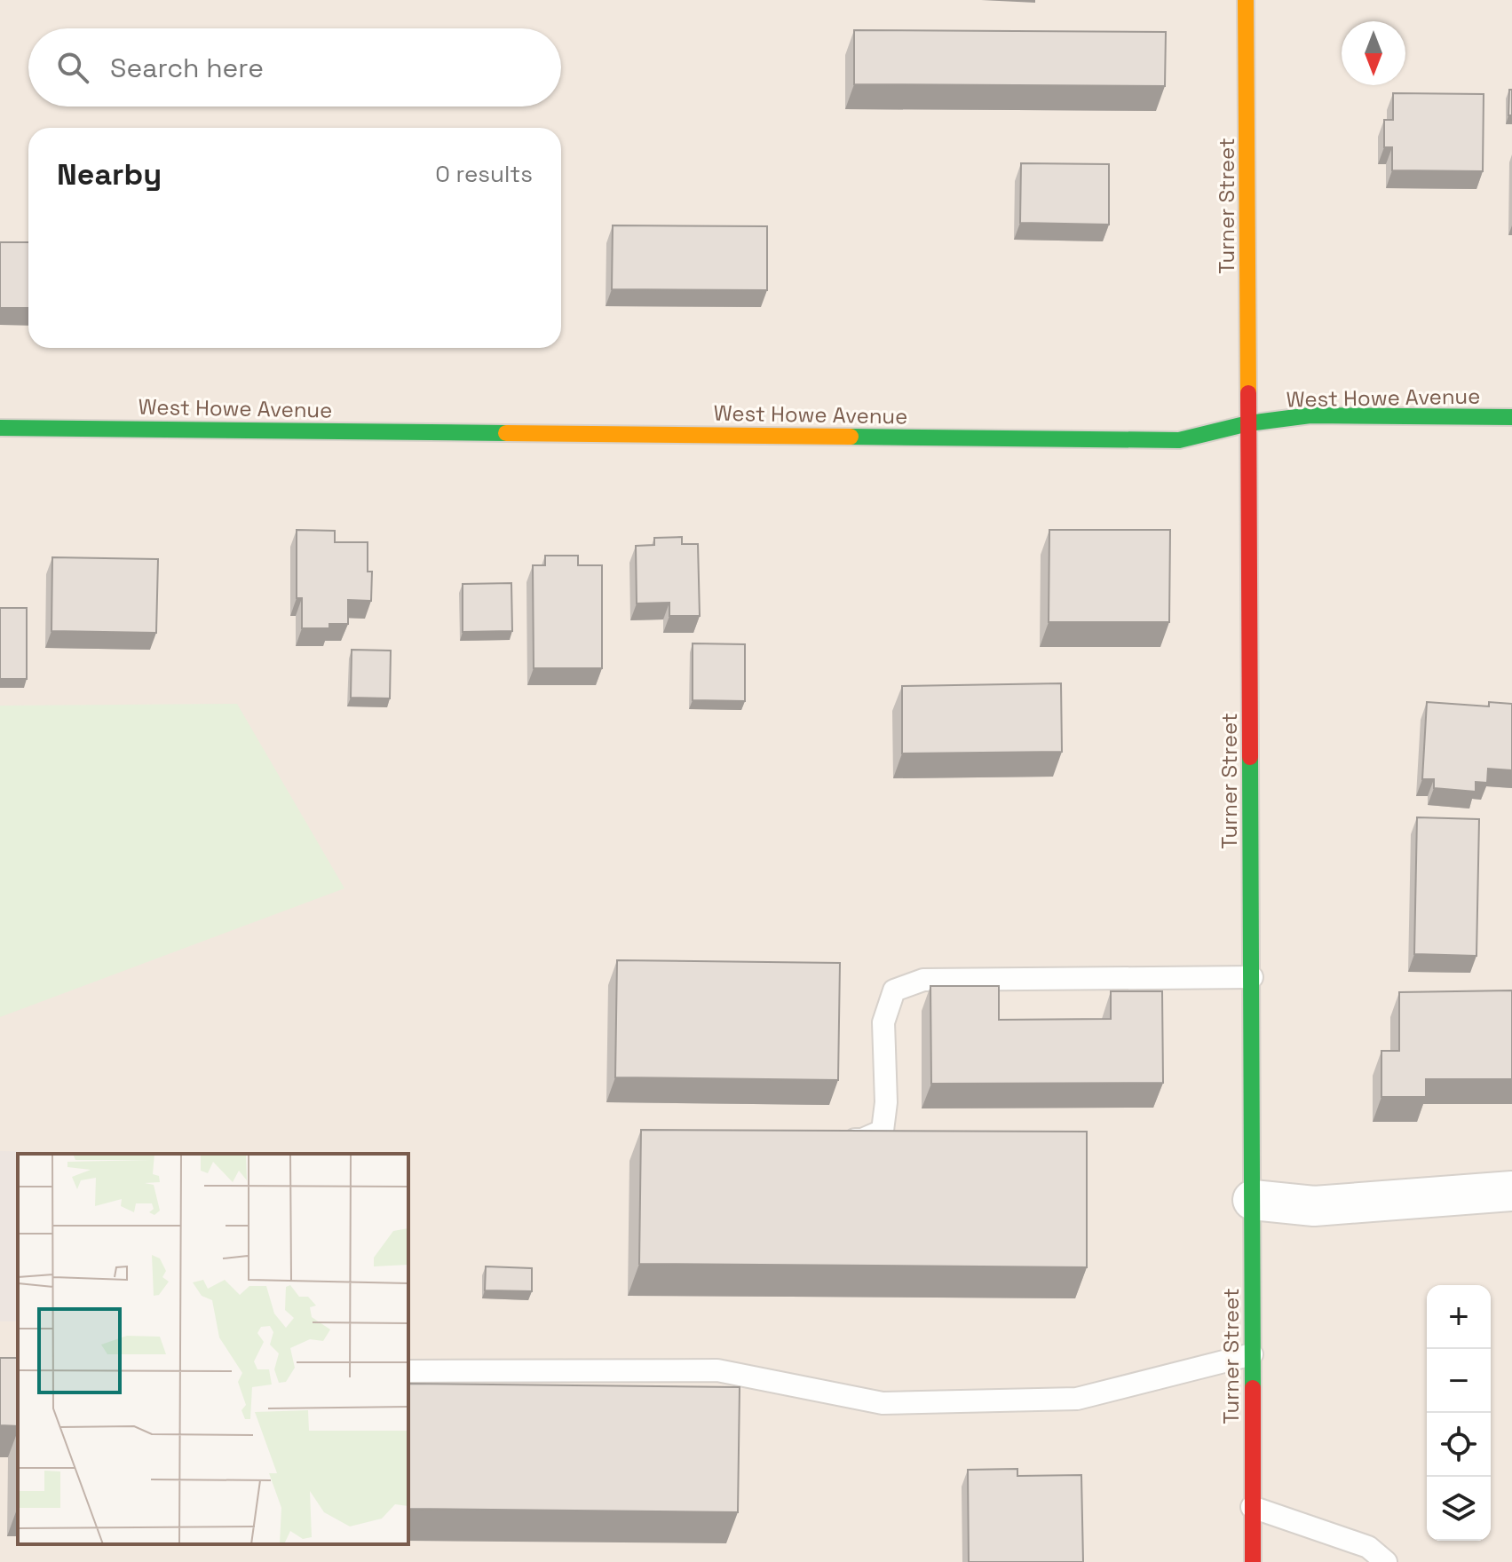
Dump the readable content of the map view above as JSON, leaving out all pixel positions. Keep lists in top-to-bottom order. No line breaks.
{"streets":{"street":["Turner Street","West Howe Avenue"]},"crossings":[["Turner Street","West Howe Avenue"]],"north":"bottom","page":{"search":"Search here","heading":["Nearby","0 results"],"map_buttons":["+","−"]}}
